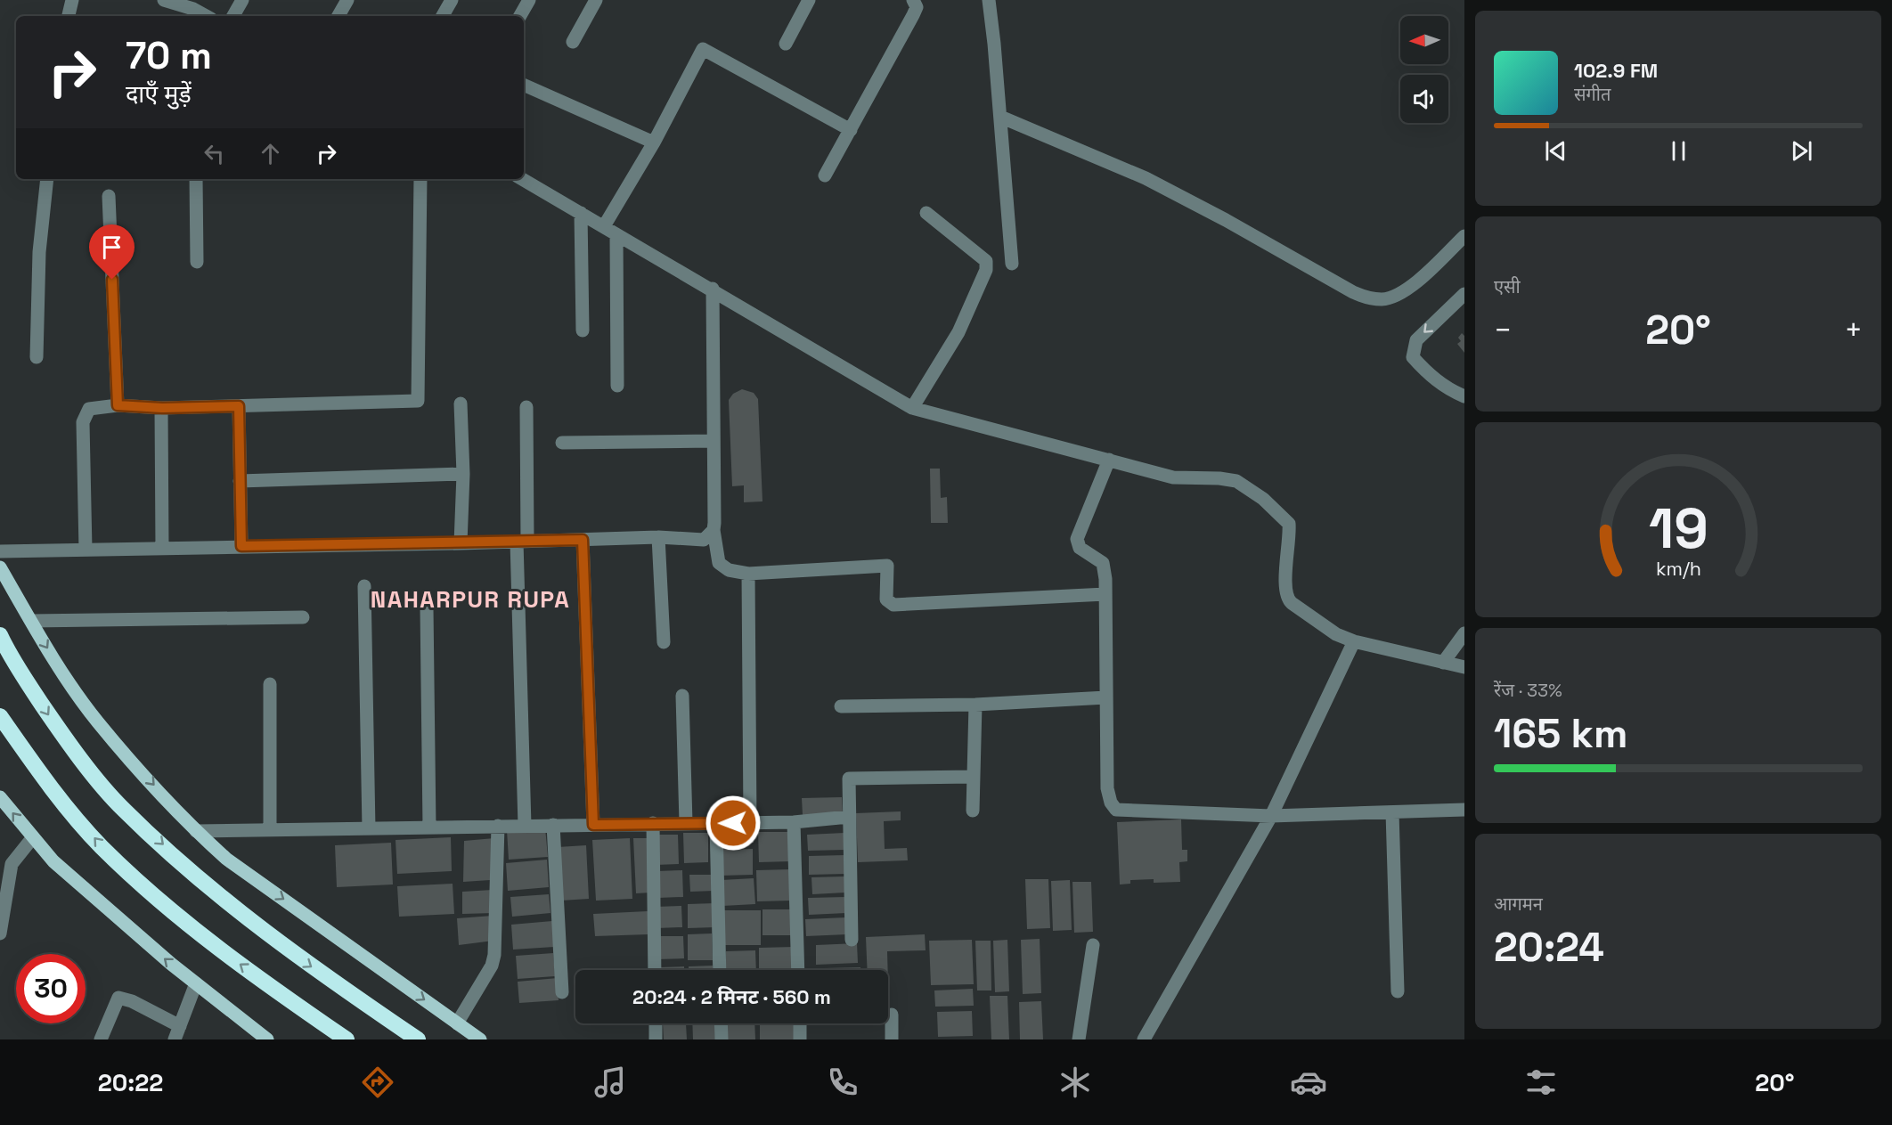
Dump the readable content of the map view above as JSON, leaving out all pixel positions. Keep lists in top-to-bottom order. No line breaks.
{"districts":["NAHARPUR RUPA"],"north":"left","page":{"turn":["70 m","दाएँ मुड़ें"],"song":["102.9 FM","संगीत"],"tile":["एसी",["रेंज · 33%","165 km"],["आगमन","20:24"]],"heat":["−","20°","+"],"limit":"30","trip":"20:24 · 2 मिनट · 560 m","tabs":["20:22","20°"],"gauge":["19","km/h"]}}
